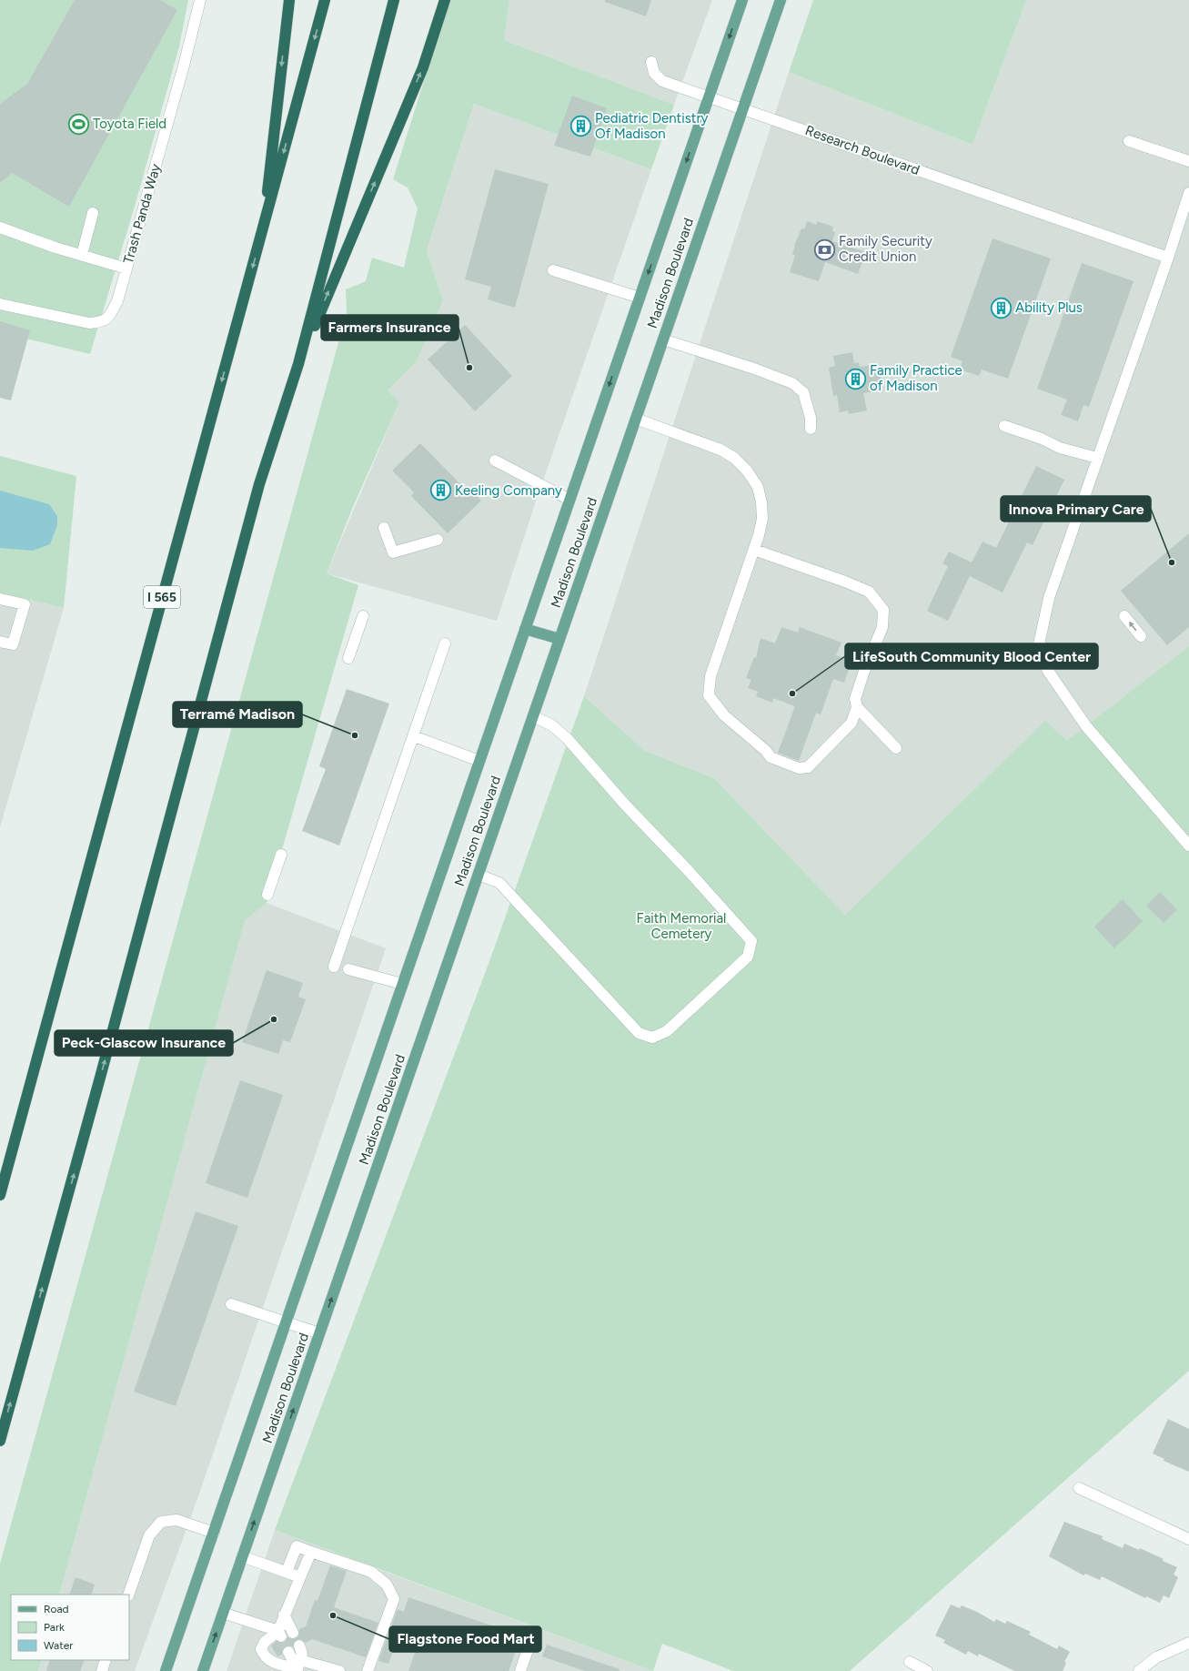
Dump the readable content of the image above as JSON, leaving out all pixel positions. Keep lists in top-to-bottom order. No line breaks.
{"streets":{"highway":["I 565"],"main road":["Madison Boulevard"],"street":["Research Boulevard","Trash Panda Way"]},"crossings":[["Research Boulevard","Madison Boulevard"]],"parks":["Faith Memorial Cemetery"],"places":{"sports":["Toyota Field"],"building":["Pediatric Dentistry Of Madison","Ability Plus","Family Practice of Madison","Keeling Company"],"bank":["Family Security Credit Union"],"other":["Farmers Insurance","Innova Primary Care","LifeSouth Community Blood Center","Terramé Madison","Peck-Glascow Insurance","Flagstone Food Mart"]},"legend":["Road","Park","Water"]}
